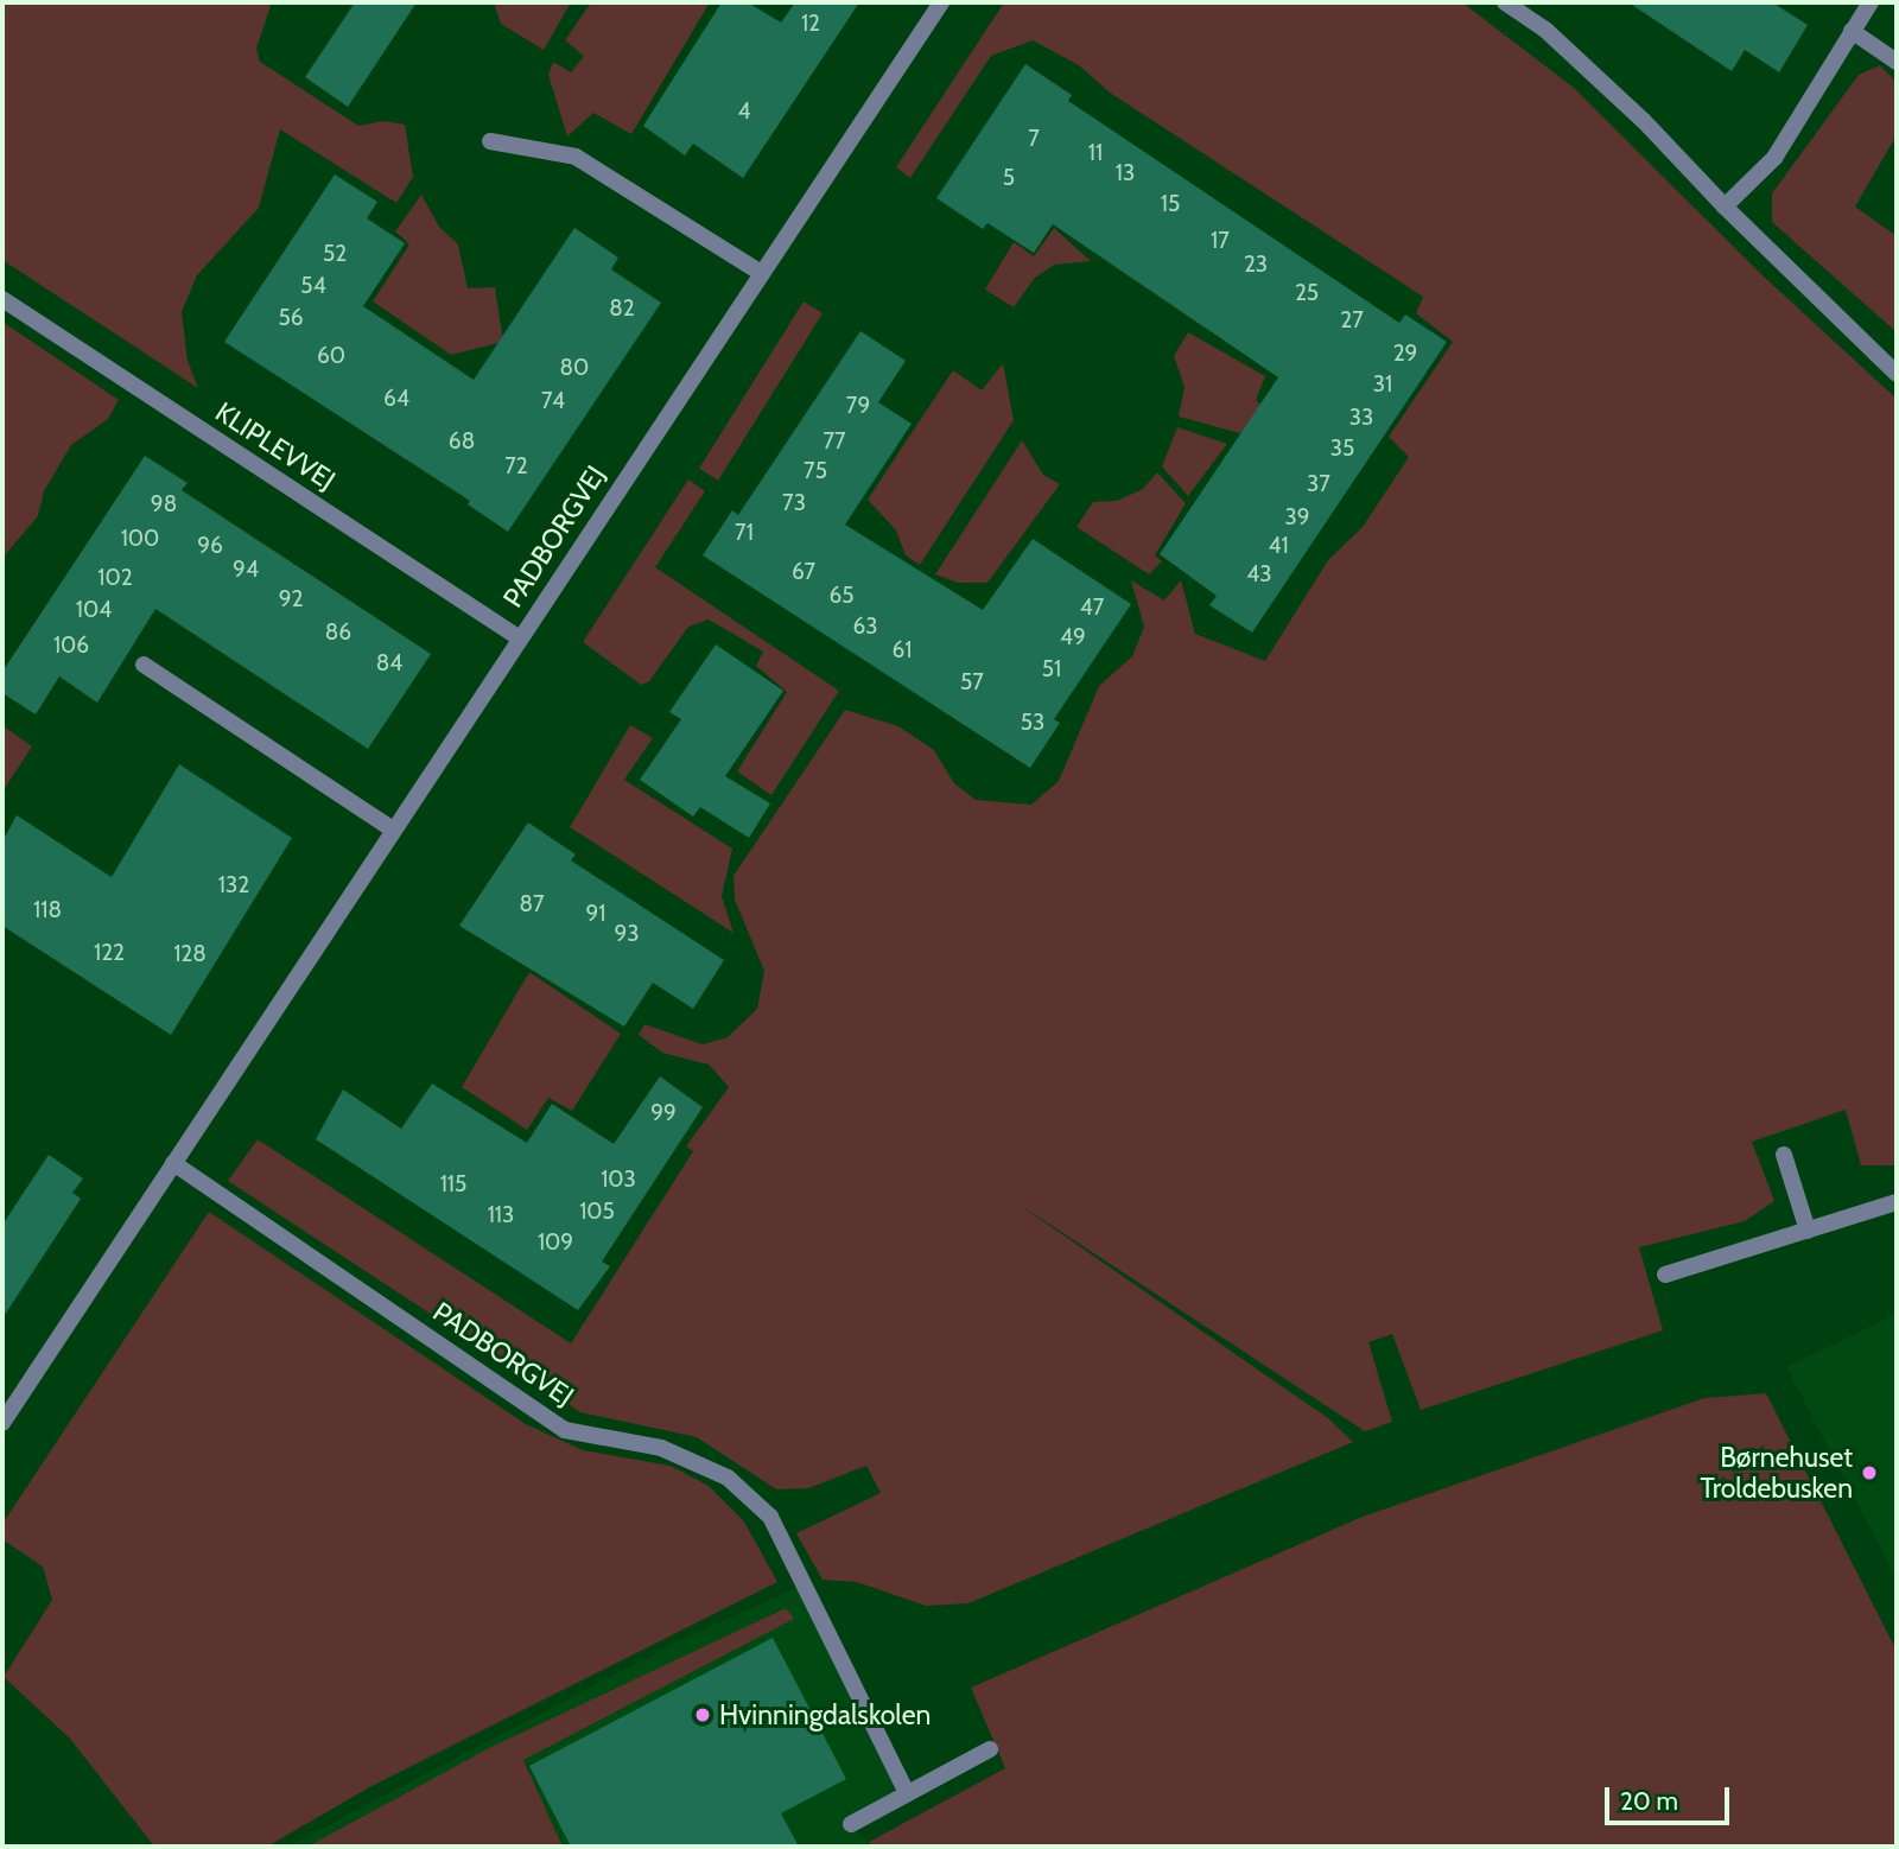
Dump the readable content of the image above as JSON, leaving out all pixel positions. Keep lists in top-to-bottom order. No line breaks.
{"streets":{"street":["KLIPLEVVEJ","PADBORGVEJ"]},"crossings":[["KLIPLEVVEJ","PADBORGVEJ"]],"places":["Børnehuset Troldebusken","Hvinningdalskolen"],"house_numbers":["12","4","7","11","13","5","15","17","52","23","54","25","82","56","27","29","60","80","31","64","74","79","33","68","77","35","72","75","37","73","98","39","71","100","96","41","94","67","43","102","65","92","47","104","63","86","49","106","61","84","51","57","53","132","87","118","91","93","122","128","99","103","115","105","113","109"],"scale_bar":"20 m"}
